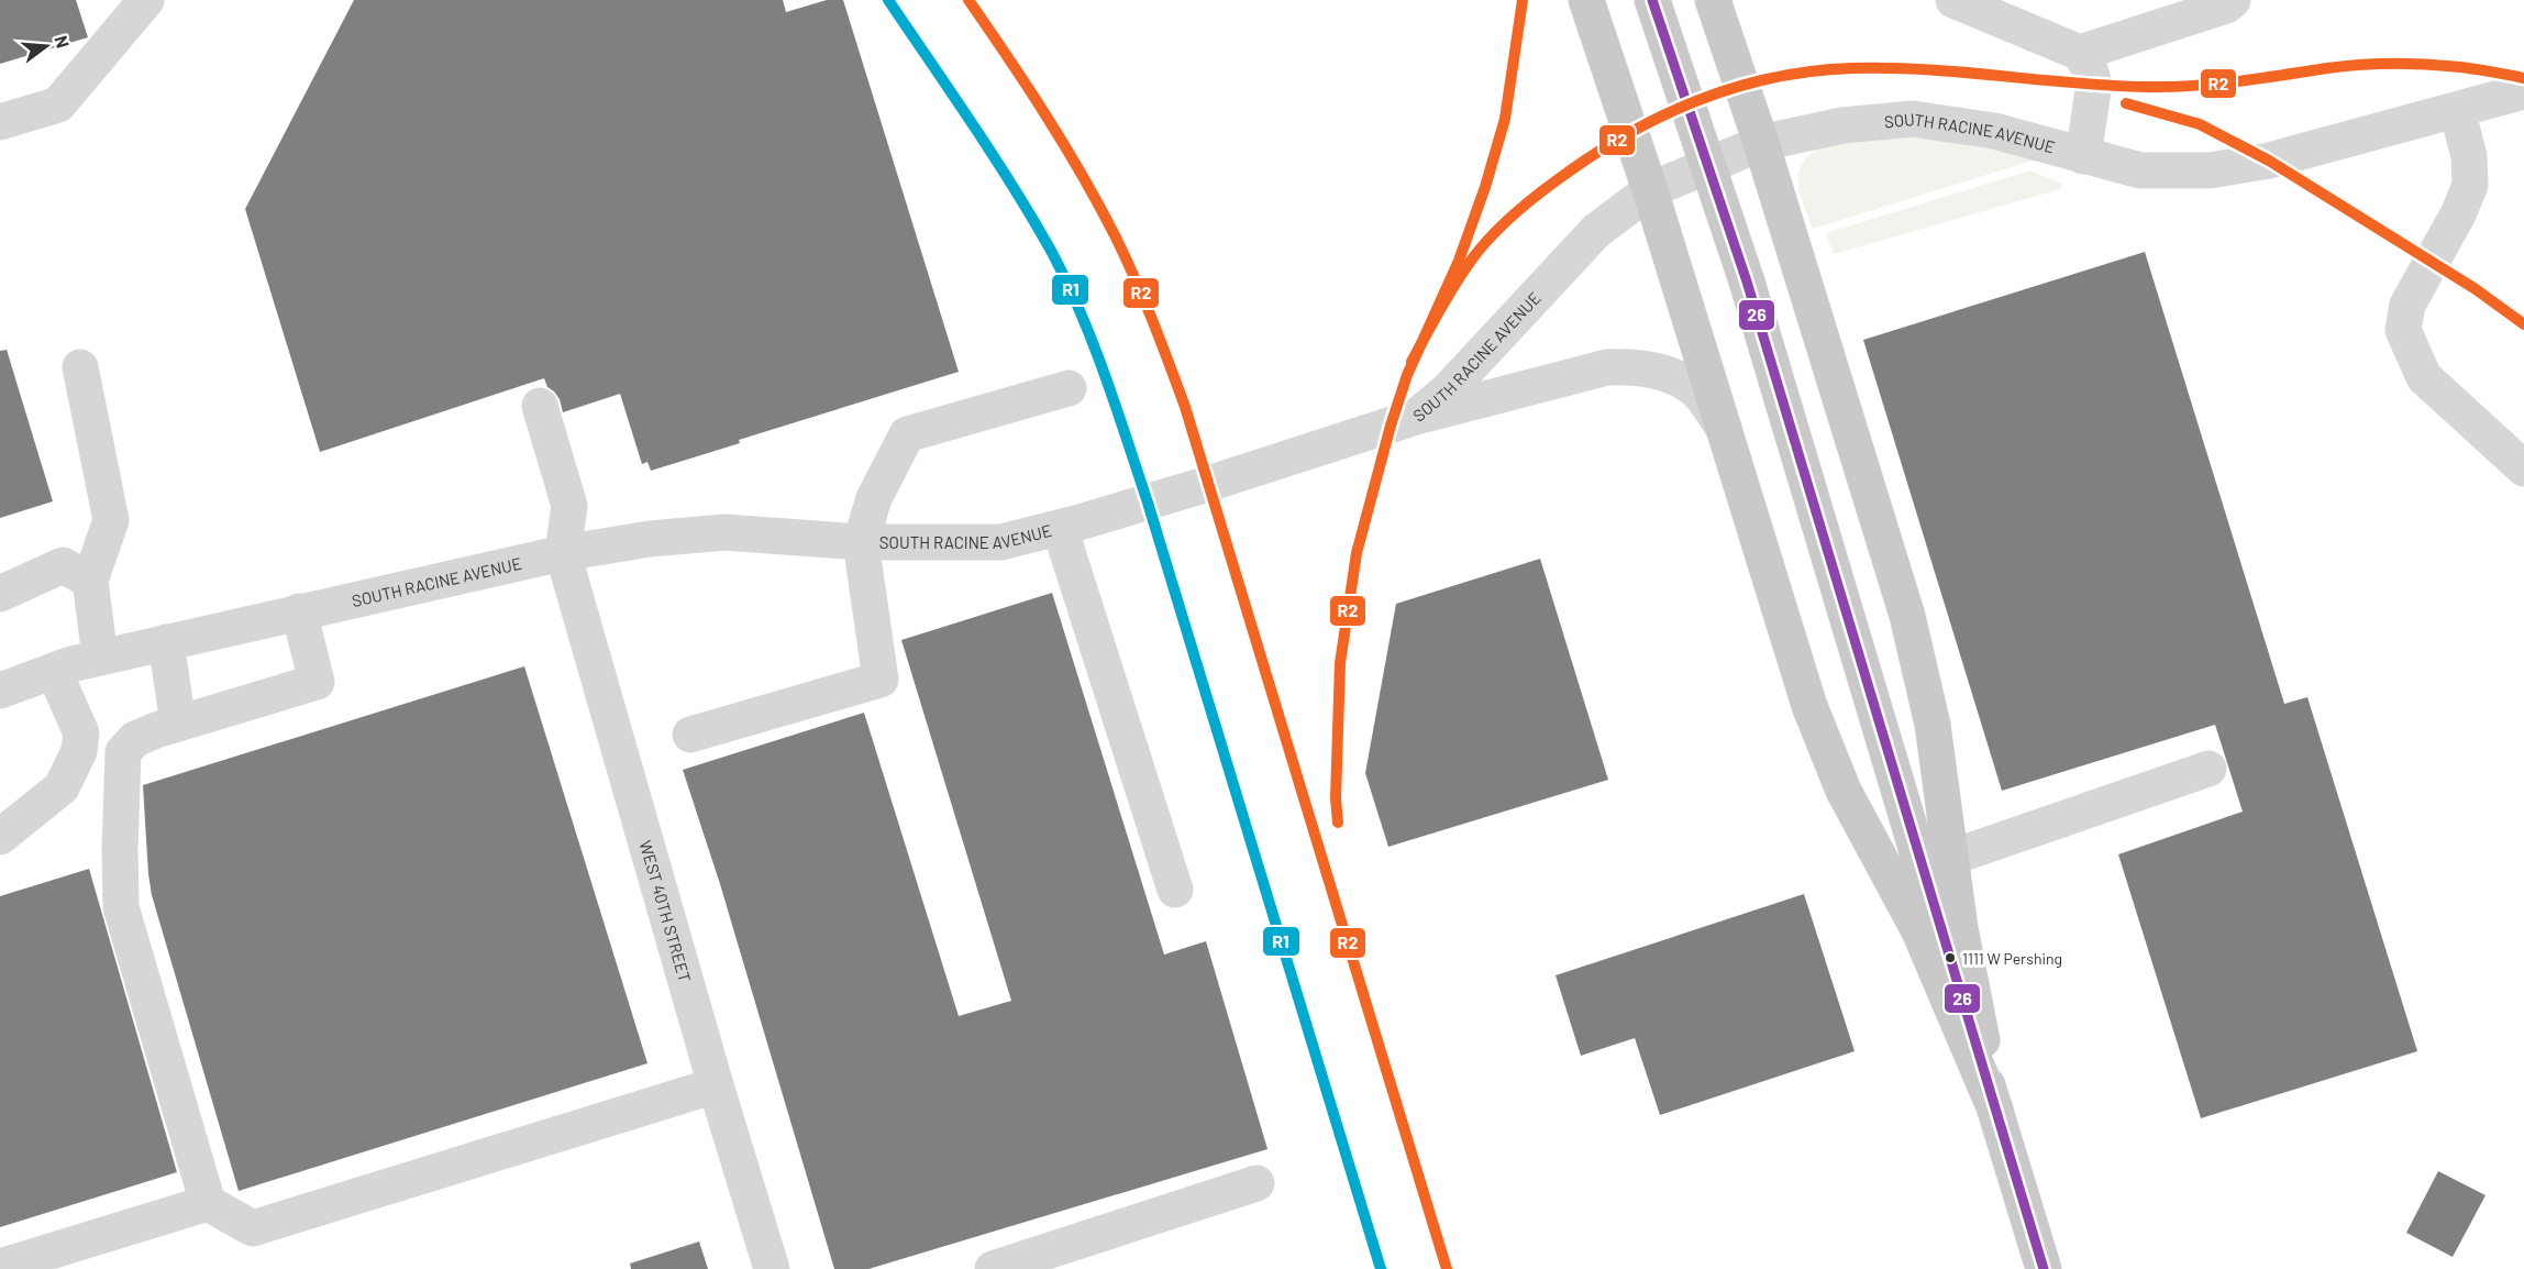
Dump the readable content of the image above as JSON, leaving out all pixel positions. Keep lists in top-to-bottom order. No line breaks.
{"streets":{"street":["SOUTH RACINE AVENUE","WEST 40TH STREET"]},"crossings":[["SOUTH RACINE AVENUE","WEST 40TH STREET"]],"places":["1111 W Pershing"],"lines":["transit line R1","transit line R2","transit line 26"],"north":"right"}
